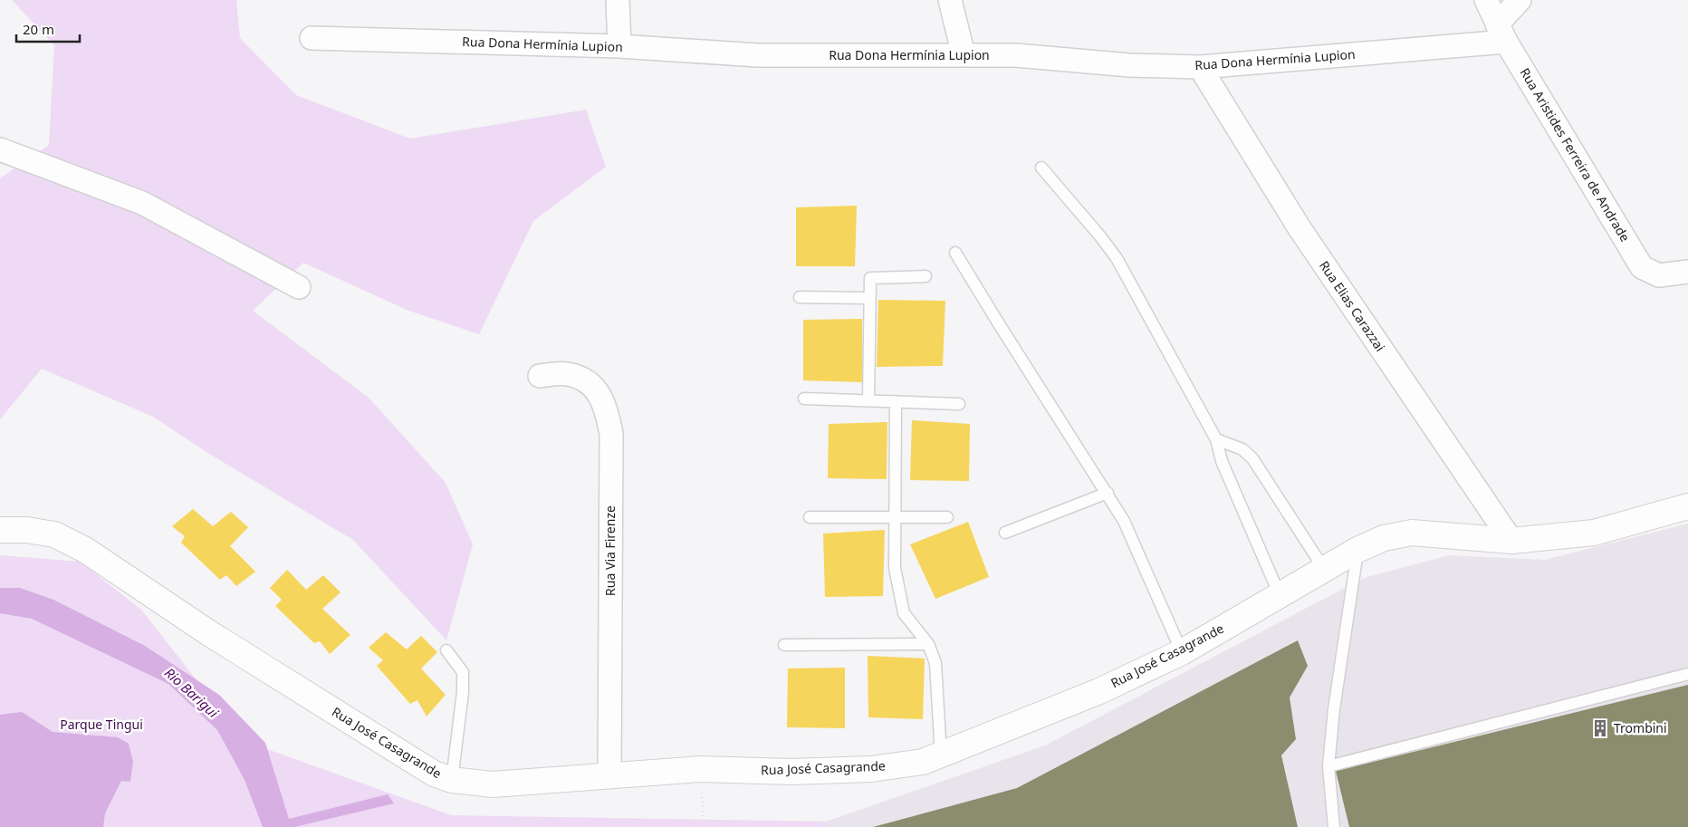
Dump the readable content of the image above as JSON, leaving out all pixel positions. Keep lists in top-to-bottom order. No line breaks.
{"streets":{"street":["Rua Dona Hermínia Lupion","Rua Aristides Ferreira de Andrade","Rua Elias Carazzai","Rua Via Firenze","Rua José Casagrande"]},"crossings":[["Rua Dona Hermínia Lupion","Rua Aristides Ferreira de Andrade"],["Rua Dona Hermínia Lupion","Rua Elias Carazzai"],["Rua Elias Carazzai","Rua José Casagrande"],["Rua Via Firenze","Rua José Casagrande"]],"water":["Rio Barigui"],"parks":["Parque Tingui"],"places":{"building":["Trombini"]},"scale_bar":"20 m"}
